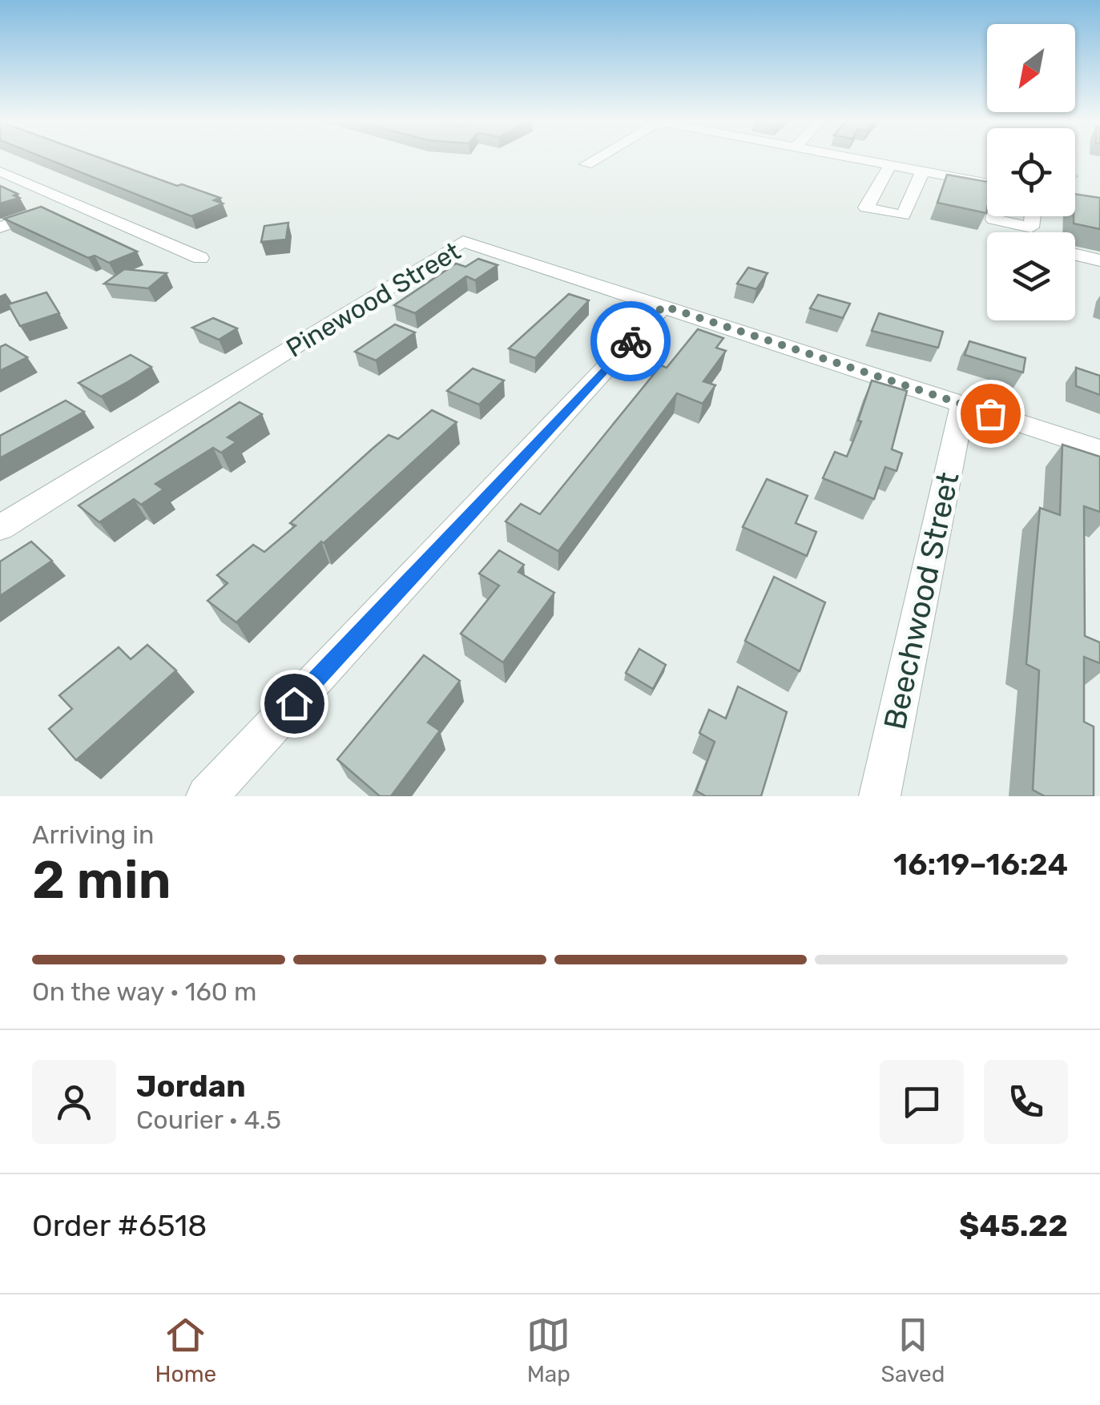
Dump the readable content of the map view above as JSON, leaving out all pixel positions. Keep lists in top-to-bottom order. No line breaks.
{"streets":{"street":["Pinewood Street","Beechwood Street"]},"crossings":[["Pinewood Street","Beechwood Street"]],"north":"bottom left","page":{"heading":["2 min","Arriving in","16:19–16:24"],"panel":["Jordan","Courier · 4.5","Order #6518","$45.22"],"bar":"On the way · 160 m","tabs":["Home","Map","Saved"]}}
